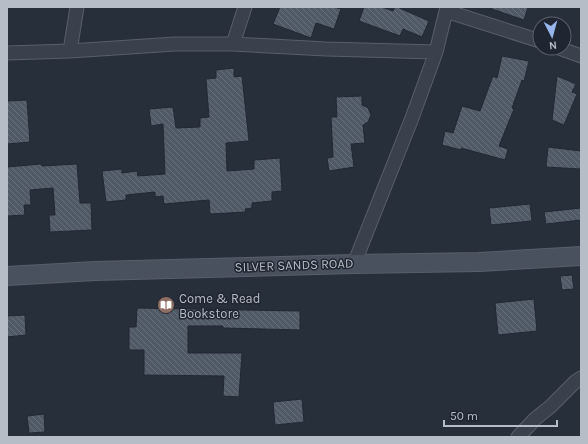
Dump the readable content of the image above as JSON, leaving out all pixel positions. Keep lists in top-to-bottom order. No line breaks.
{"streets":{"street":["SILVER SANDS ROAD"]},"places":{"library":["Come & Read Bookstore"]},"scale_bar":"50 m","north":"bottom"}
